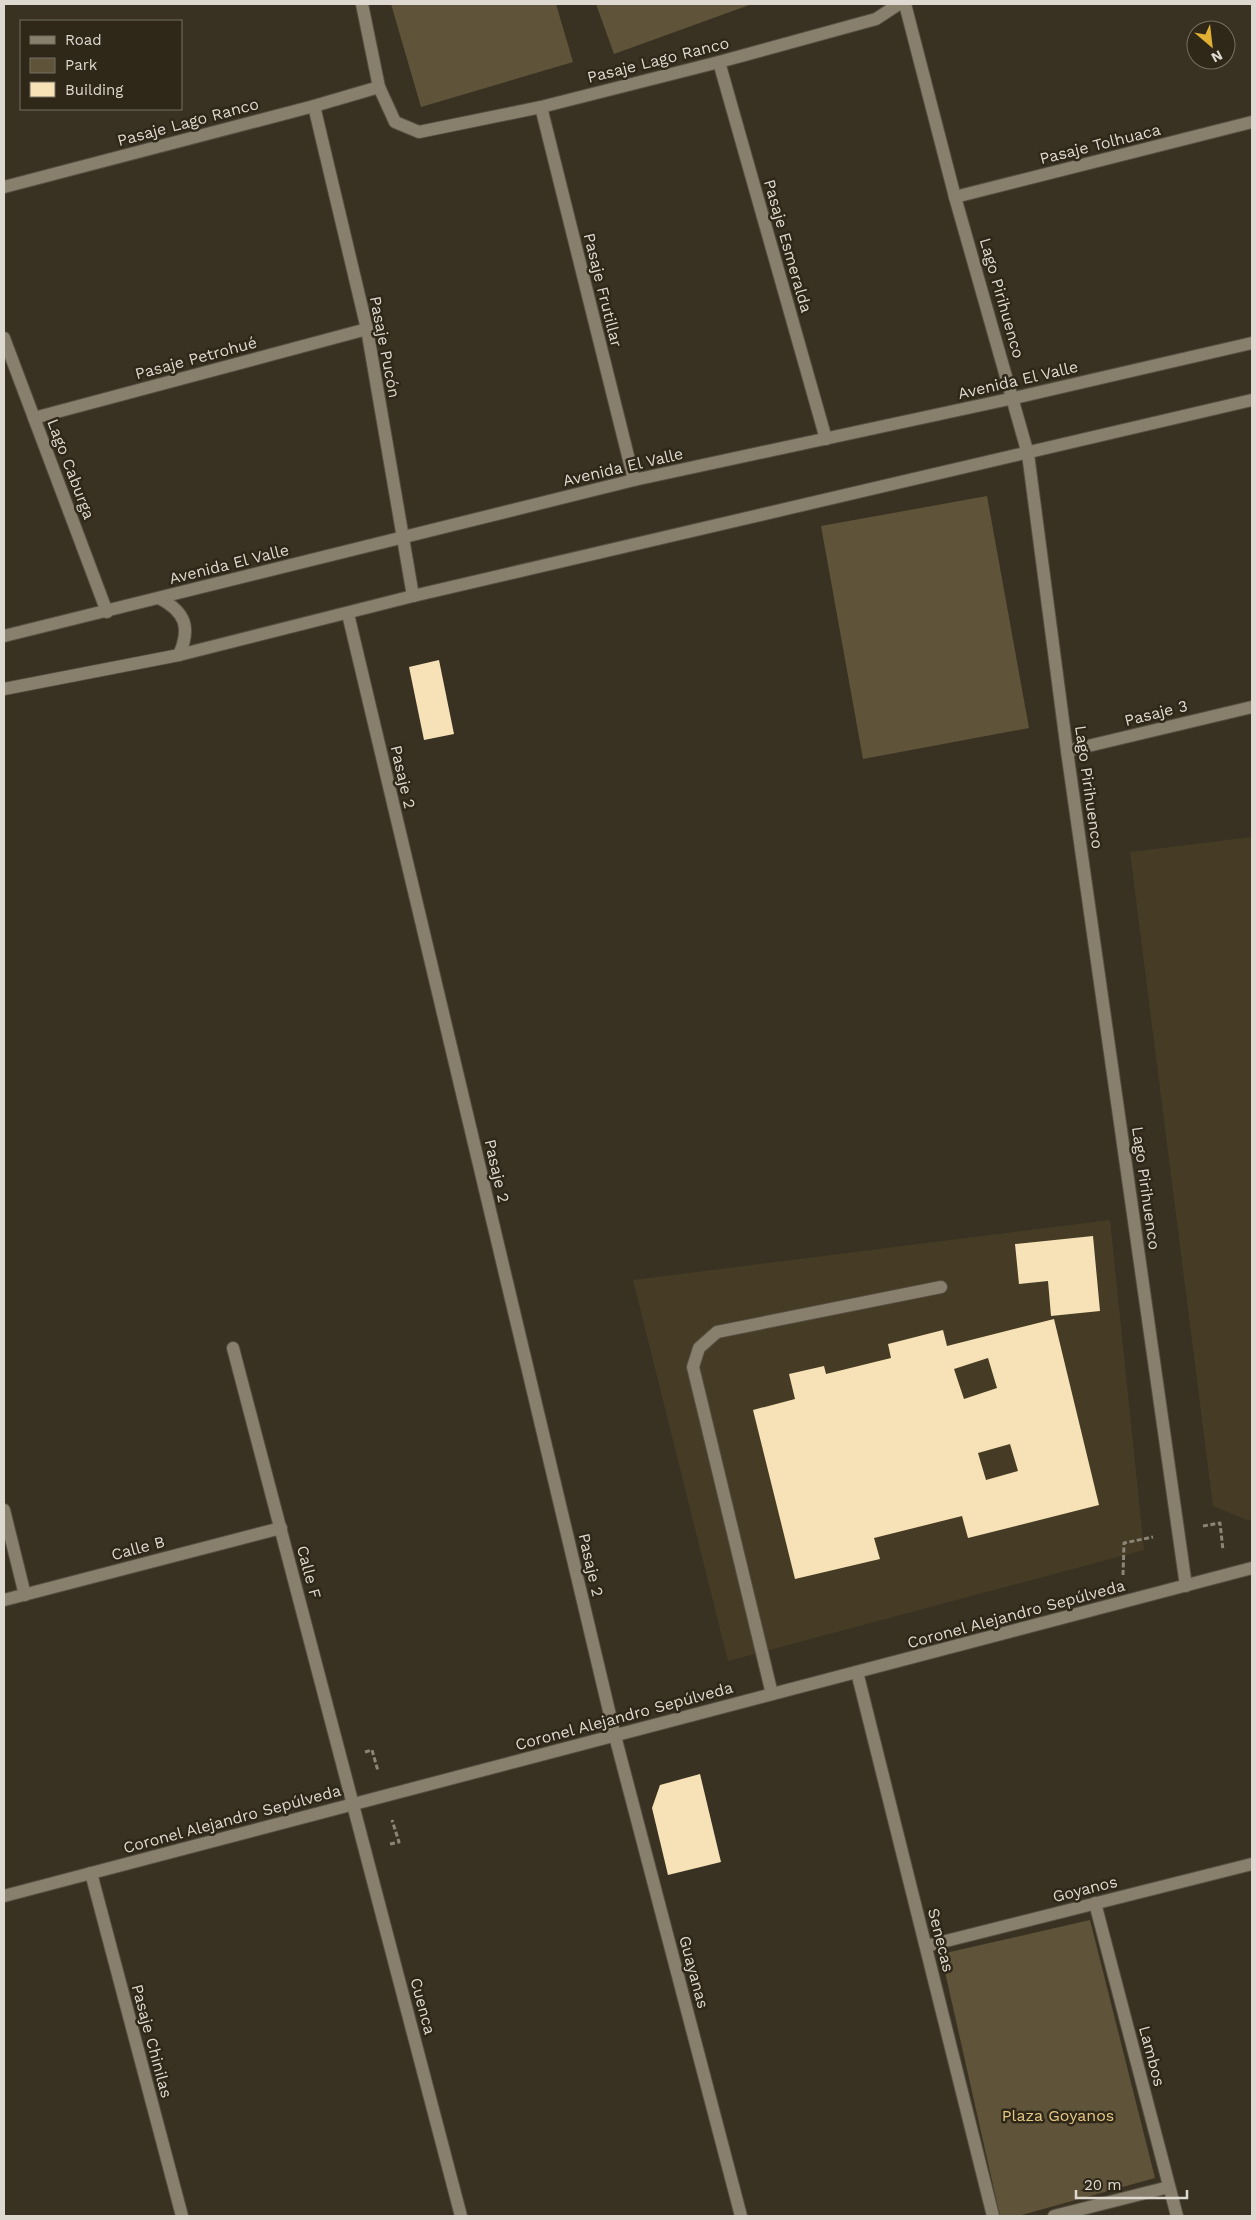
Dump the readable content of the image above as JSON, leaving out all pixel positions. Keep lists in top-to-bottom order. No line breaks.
{"streets":{"street":["Pasaje Lago Ranco","Pasaje Tolhuaca","Pasaje Esmeralda","Pasaje Frutillar","Lago Pirihuenco","Pasaje Pucón","Pasaje Petrohué","Avenida El Valle","Lago Caburga","Pasaje 3","Pasaje 2","Calle B","Calle F","Coronel Alejandro Sepúlveda","Goyanos","Senecas","Guayanas","Cuenca","Pasaje Chinilas","Lambos"]},"crossings":[["Pasaje Lago Ranco","Pasaje Esmeralda"],["Pasaje Lago Ranco","Pasaje Frutillar"],["Pasaje Lago Ranco","Pasaje Pucón"],["Pasaje Tolhuaca","Lago Pirihuenco"],["Pasaje Esmeralda","Avenida El Valle"],["Pasaje Frutillar","Avenida El Valle"],["Lago Pirihuenco","Avenida El Valle"],["Lago Pirihuenco","Pasaje 3"],["Lago Pirihuenco","Coronel Alejandro Sepúlveda"],["Pasaje Pucón","Pasaje Petrohué"],["Pasaje Pucón","Avenida El Valle"],["Pasaje Petrohué","Lago Caburga"],["Avenida El Valle","Lago Caburga"],["Pasaje 2","Coronel Alejandro Sepúlveda"],["Pasaje 2","Guayanas"],["Calle B","Calle F"],["Calle F","Coronel Alejandro Sepúlveda"],["Calle F","Cuenca"],["Coronel Alejandro Sepúlveda","Senecas"],["Coronel Alejandro Sepúlveda","Guayanas"],["Coronel Alejandro Sepúlveda","Cuenca"],["Coronel Alejandro Sepúlveda","Pasaje Chinilas"],["Goyanos","Senecas"],["Goyanos","Lambos"]],"parks":["Plaza Goyanos"],"legend":["Road","Park","Building"],"scale_bar":"20 m","north":"bottom right"}
